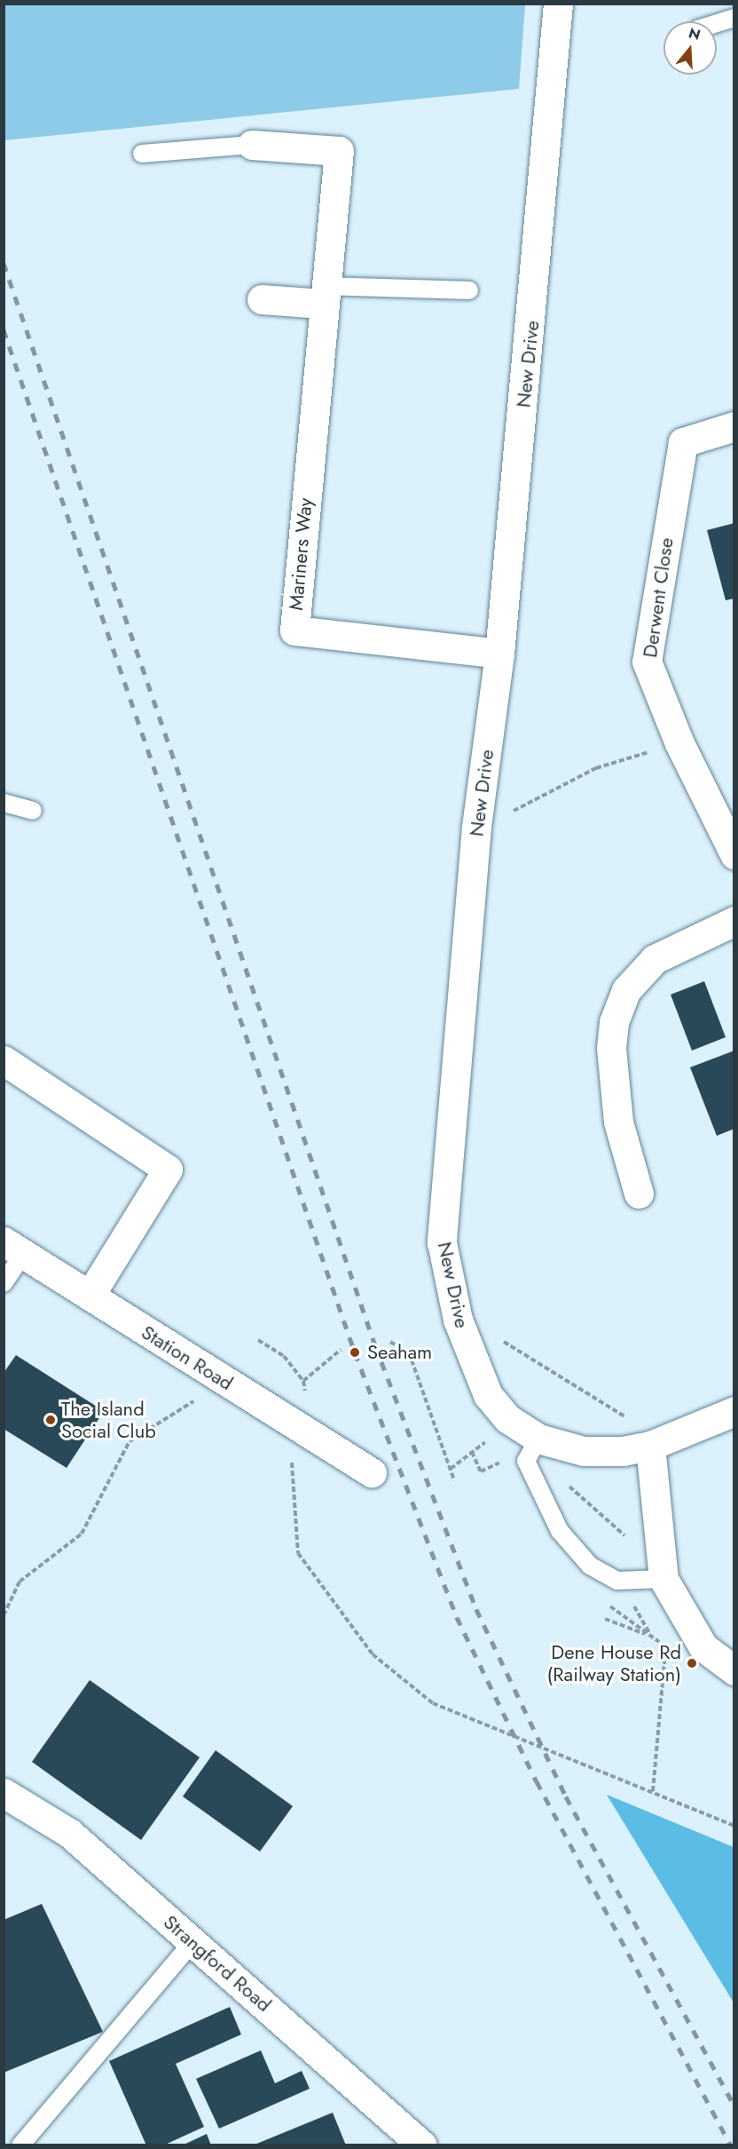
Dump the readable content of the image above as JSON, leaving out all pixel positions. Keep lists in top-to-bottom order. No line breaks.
{"streets":{"street":["New Drive","Mariners Way","Derwent Close","Station Road","Strangford Road"]},"crossings":[["New Drive","Mariners Way"]],"places":["Seaham","The Island Social Club","Dene House Rd (Railway Station)"],"north":"top"}
